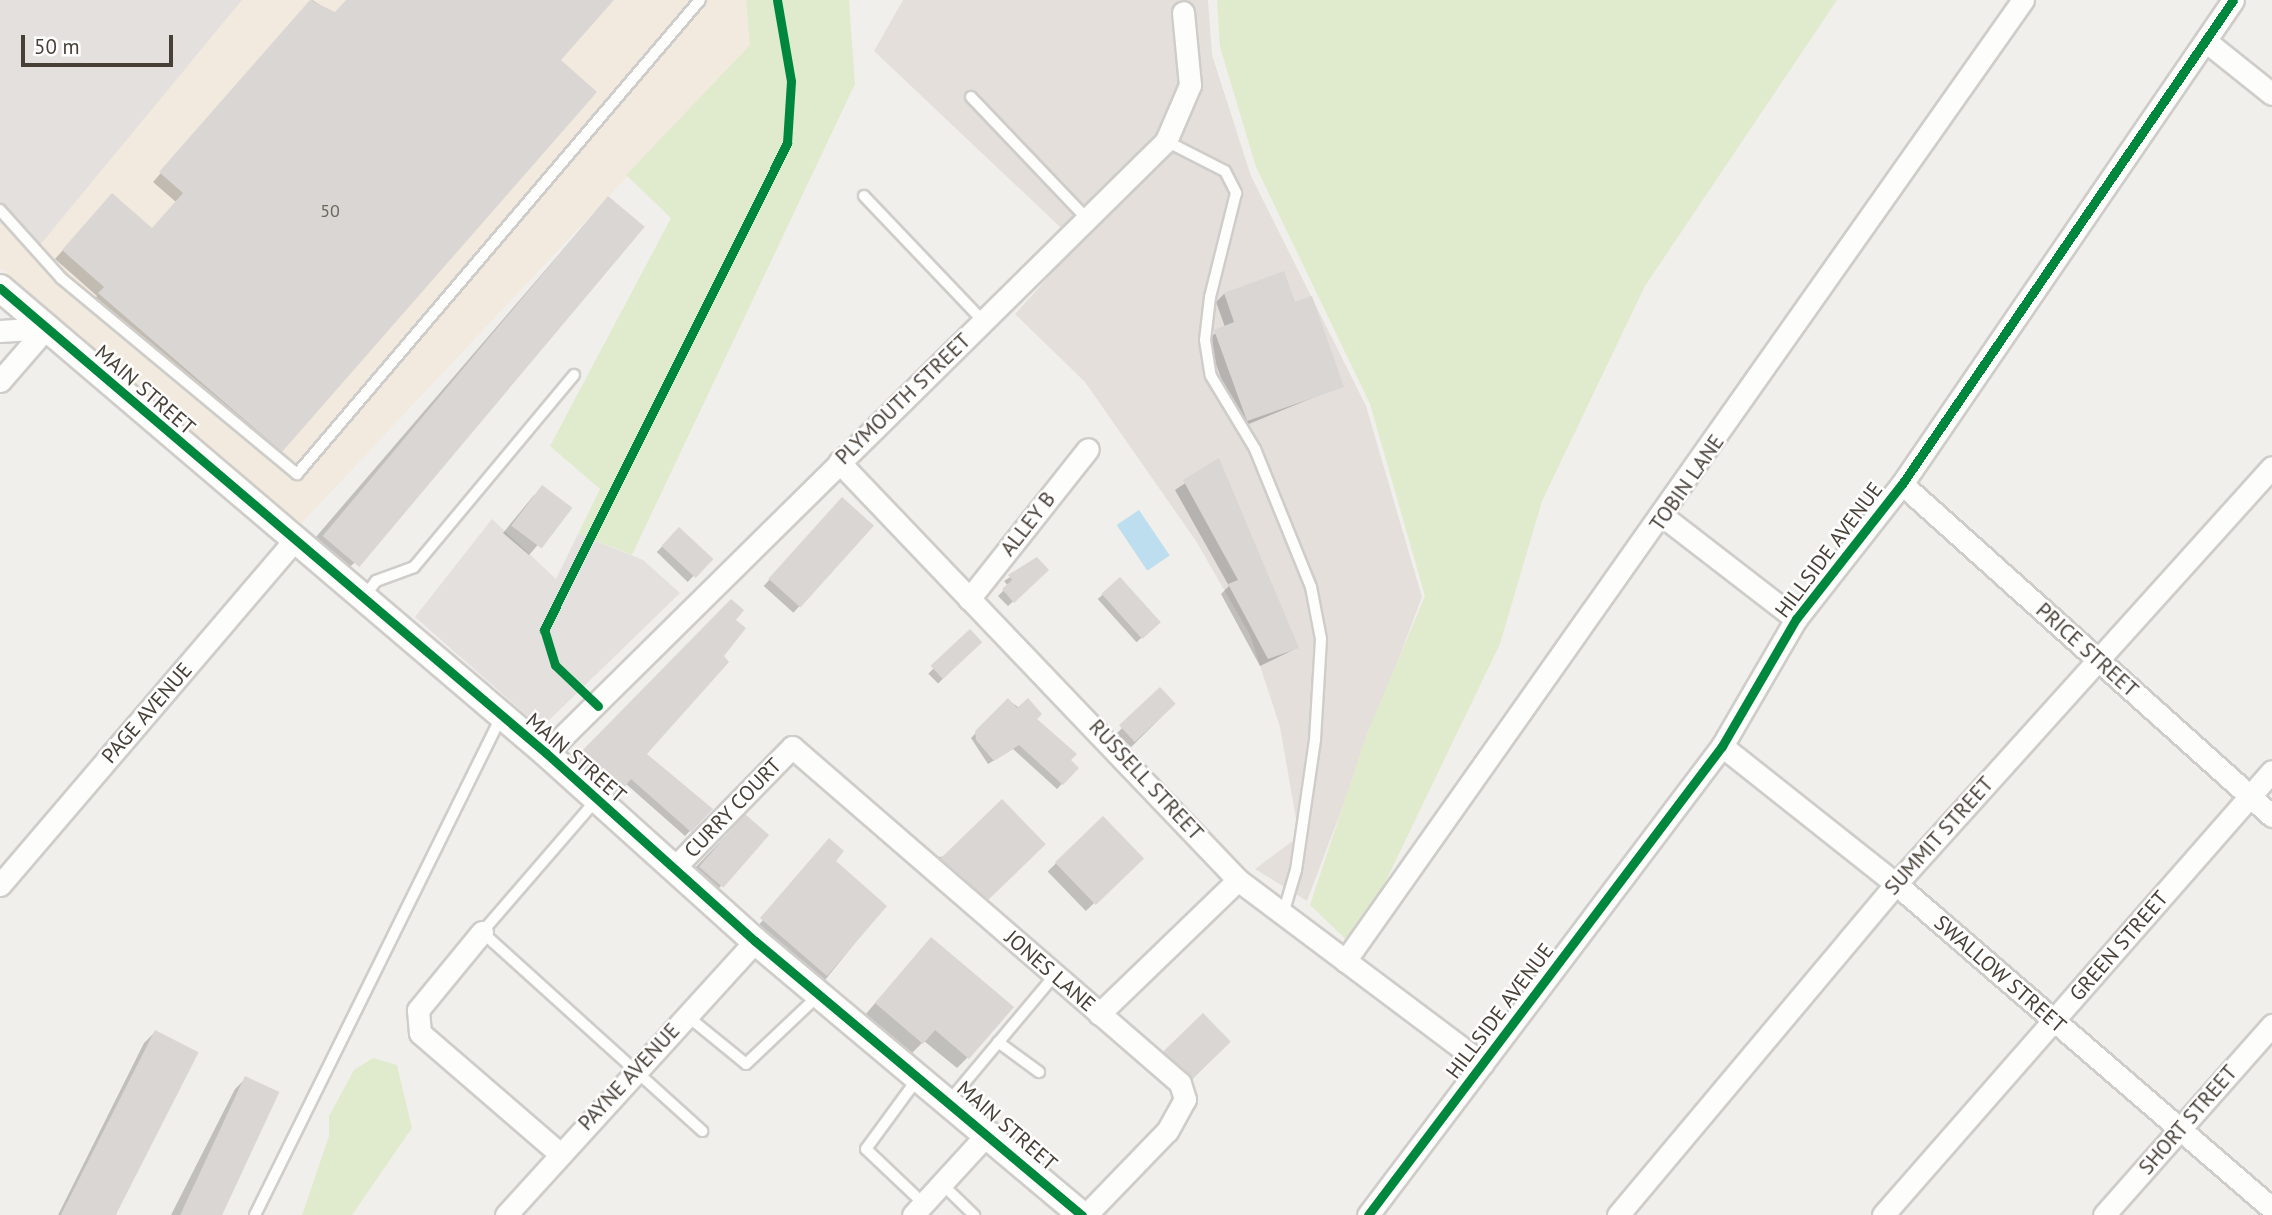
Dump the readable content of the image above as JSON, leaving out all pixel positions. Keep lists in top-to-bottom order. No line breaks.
{"streets":{"street":["MAIN STREET","PLYMOUTH STREET","TOBIN LANE","ALLEY B","HILLSIDE AVENUE","PRICE STREET","PAGE AVENUE","RUSSELL STREET","CURRY COURT","SUMMIT STREET","GREEN STREET","JONES LANE","SWALLOW STREET","PAYNE AVENUE","SHORT STREET"]},"crossings":[["MAIN STREET","PLYMOUTH STREET"],["MAIN STREET","PAGE AVENUE"],["MAIN STREET","CURRY COURT"],["MAIN STREET","JONES LANE"],["MAIN STREET","PAYNE AVENUE"],["PLYMOUTH STREET","RUSSELL STREET"],["TOBIN LANE","RUSSELL STREET"],["ALLEY B","RUSSELL STREET"],["HILLSIDE AVENUE","PRICE STREET"],["HILLSIDE AVENUE","RUSSELL STREET"],["HILLSIDE AVENUE","SWALLOW STREET"],["PRICE STREET","SUMMIT STREET"],["PRICE STREET","GREEN STREET"],["CURRY COURT","JONES LANE"],["SUMMIT STREET","SWALLOW STREET"],["GREEN STREET","SWALLOW STREET"],["SWALLOW STREET","SHORT STREET"]],"house_numbers":["50"],"scale_bar":"50 m"}
